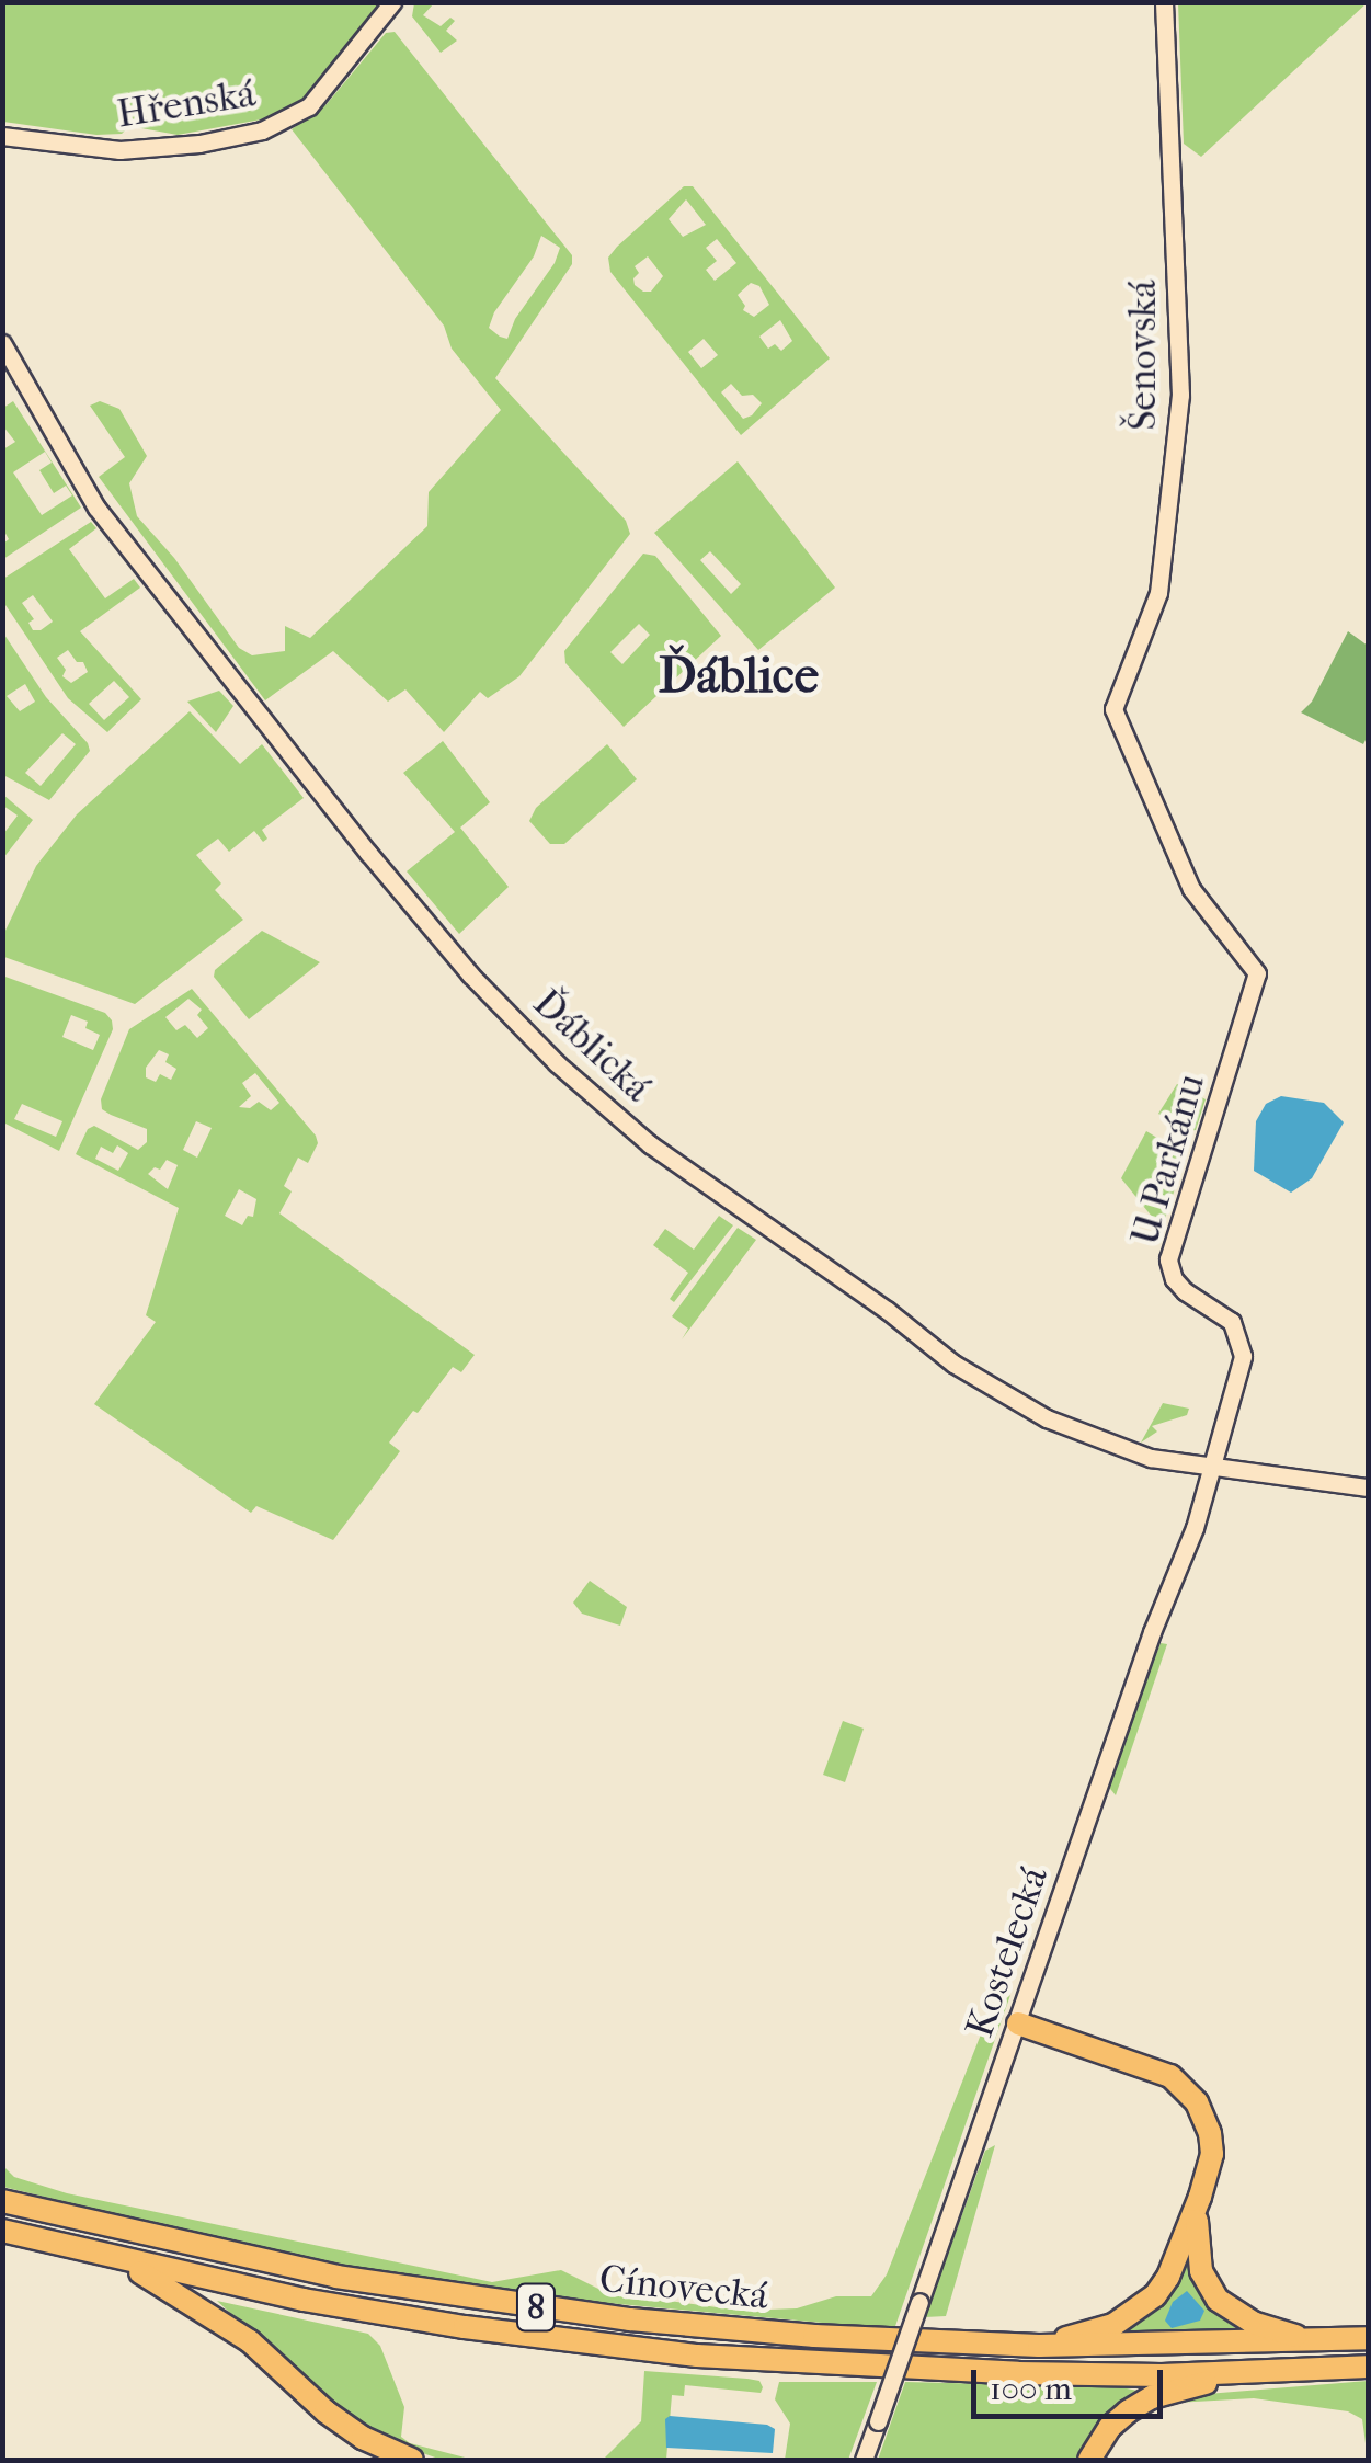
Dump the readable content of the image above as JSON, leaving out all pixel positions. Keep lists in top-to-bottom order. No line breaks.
{"streets":{"highway":["Cínovecká","8"],"main road":["Hřenská","Šenovská","Ďáblická","U Parkánu","Kostelecká"]},"crossings":[["Šenovská","U Parkánu"],["Ďáblická","U Parkánu"],["Ďáblická","Kostelecká"],["U Parkánu","Kostelecká"]],"districts":["Ďáblice"],"scale_bar":"100 m"}
